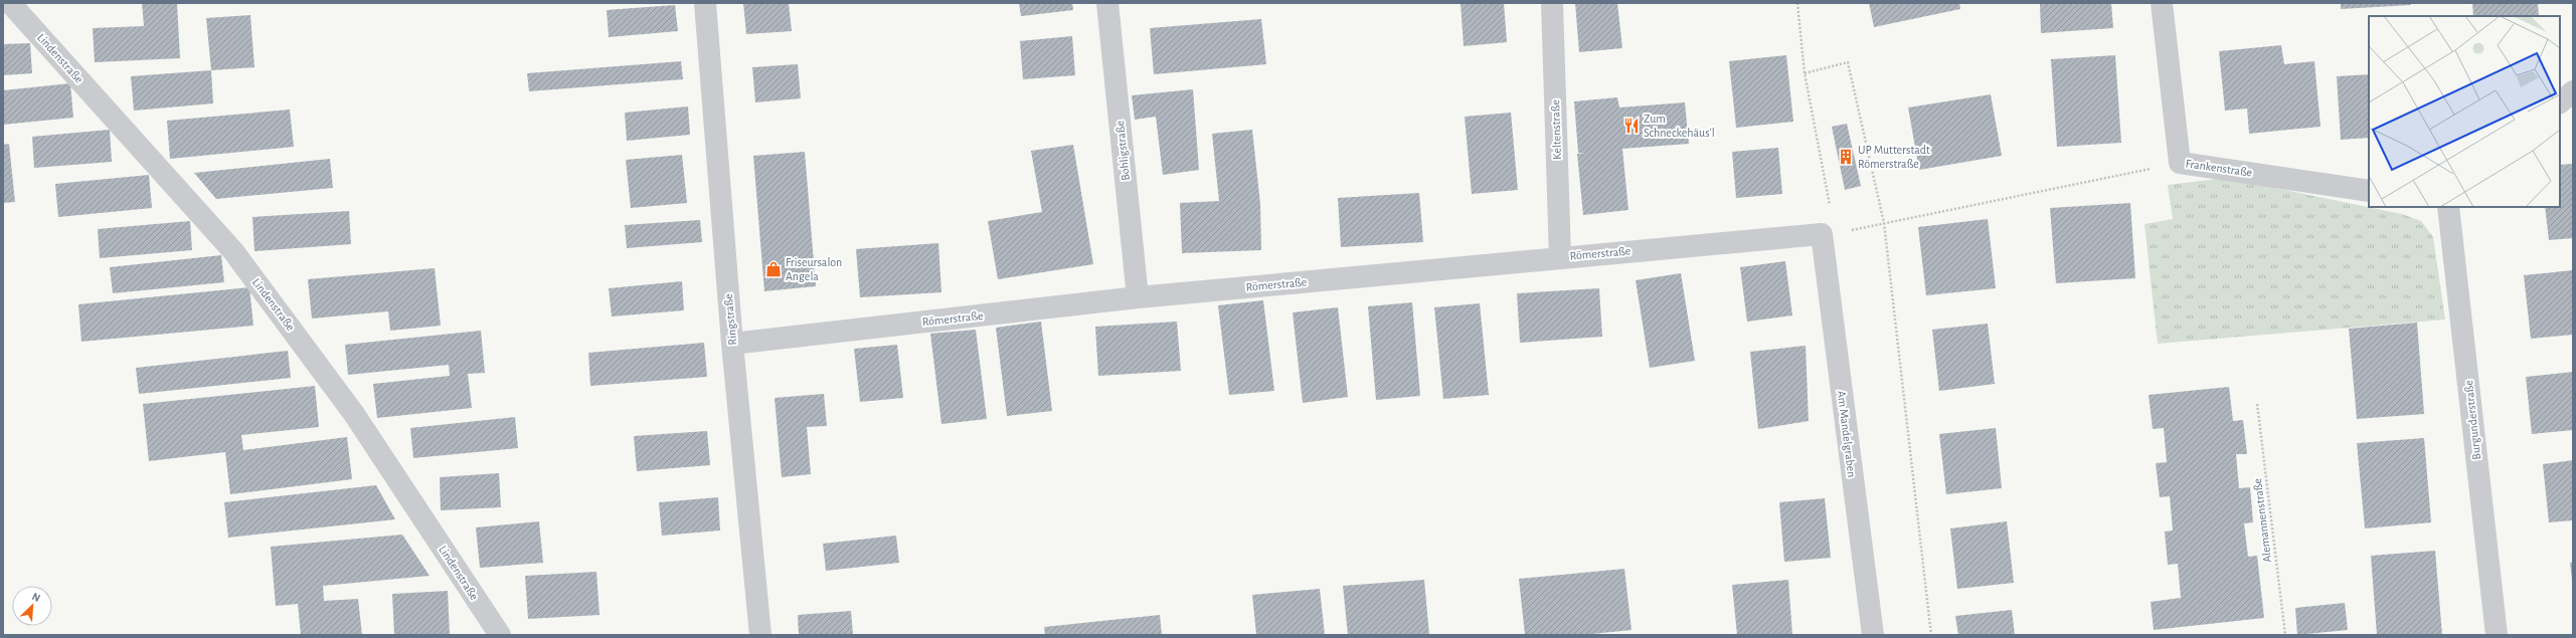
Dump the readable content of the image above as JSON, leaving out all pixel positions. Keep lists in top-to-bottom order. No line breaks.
{"streets":{"street":["Lindenstraße","Keltenstraße","Bohligstraße","Frankenstraße","Römerstraße","Ringstraße","Burgunderstraße","Am Mandelgraben"],"path":["Alemannenstraße"]},"crossings":[["Keltenstraße","Römerstraße"],["Bohligstraße","Römerstraße"],["Römerstraße","Ringstraße"],["Römerstraße","Am Mandelgraben"]],"places":{"restaurant":["Zum Schneckehäus'l"],"building":["UP Mutterstadt Römerstraße"],"shop":["Friseursalon Angela"]},"north":"top right"}
